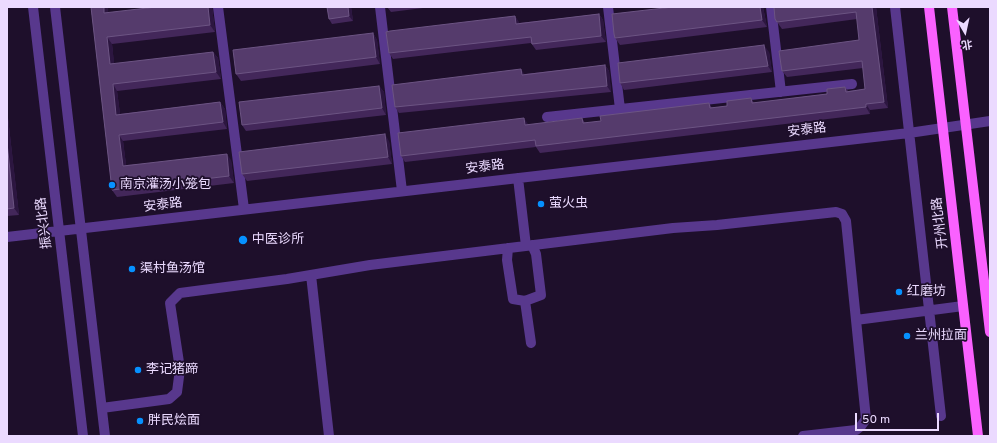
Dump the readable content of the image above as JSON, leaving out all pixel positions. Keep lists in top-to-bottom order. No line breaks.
{"streets":{"main road":["开州北路"],"street":["安泰路","振兴北路"]},"crossings":[["安泰路","振兴北路"],["安泰路","开州北路"]],"places":["南京灌汤小笼包","萤火虫","中医诊所","渠村鱼汤馆","红磨坊","兰州拉面","李记猪蹄","胖民烩面"],"scale_bar":"50 m","north":"bottom"}
